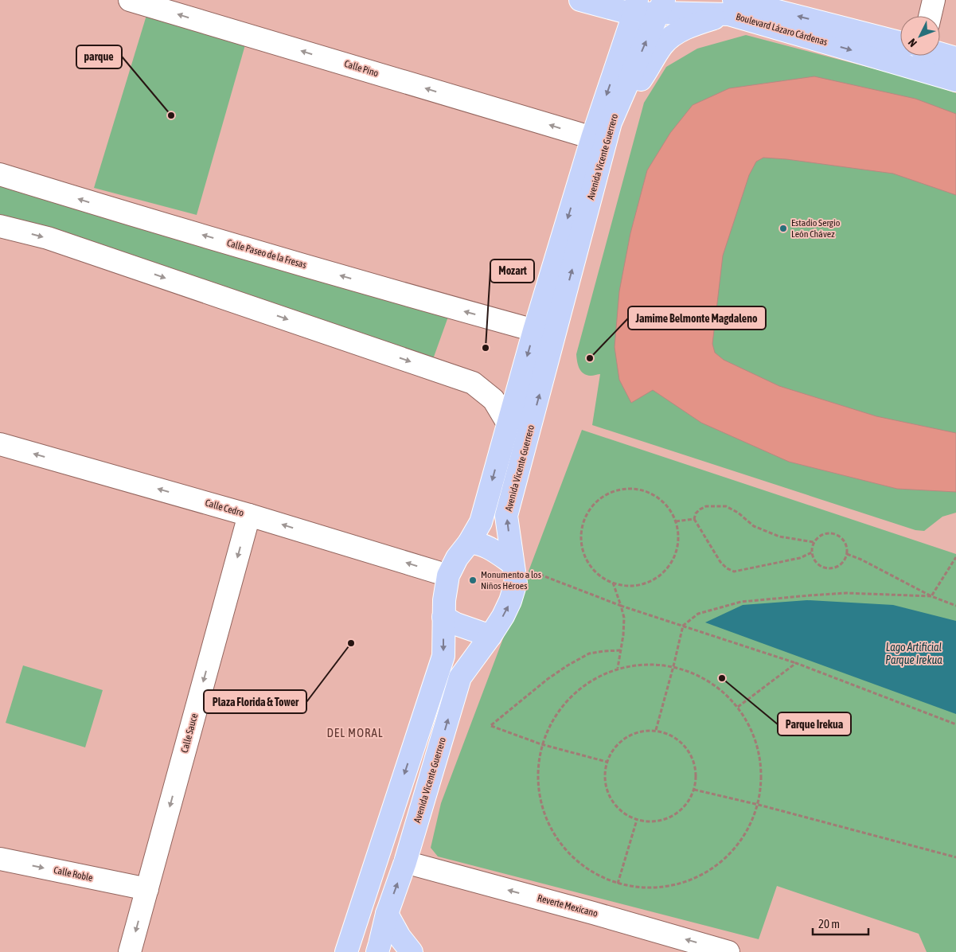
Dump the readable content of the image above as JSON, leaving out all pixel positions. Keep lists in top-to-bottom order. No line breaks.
{"streets":{"main road":["Boulevard Lázaro Cárdenas","Avenida Vicente Guerrero"],"street":["Calle Pino","Calle Paseo de la Fresas","Calle Cedro","Calle Sauce","Calle Roble","Reverte Mexicano"]},"crossings":[["Boulevard Lázaro Cárdenas","Avenida Vicente Guerrero"],["Calle Pino","Avenida Vicente Guerrero"],["Avenida Vicente Guerrero","Calle Paseo de la Fresas"],["Avenida Vicente Guerrero","Calle Cedro"],["Avenida Vicente Guerrero","Reverte Mexicano"],["Calle Cedro","Calle Sauce"],["Calle Sauce","Calle Roble"]],"one_way":["Calle Pino","Calle Sauce","Calle Roble","Reverte Mexicano"],"districts":["DEL MORAL"],"water":["Lago Artificial Parque Irekua"],"places":["parque","Estadio Sergio León Chávez","Mozart","Jamime Belmonte Magdaleno","Monumento a los Niños Héroes","Plaza Florida & Tower","Parque Irekua"],"scale_bar":"20 m","north":"bottom left"}
